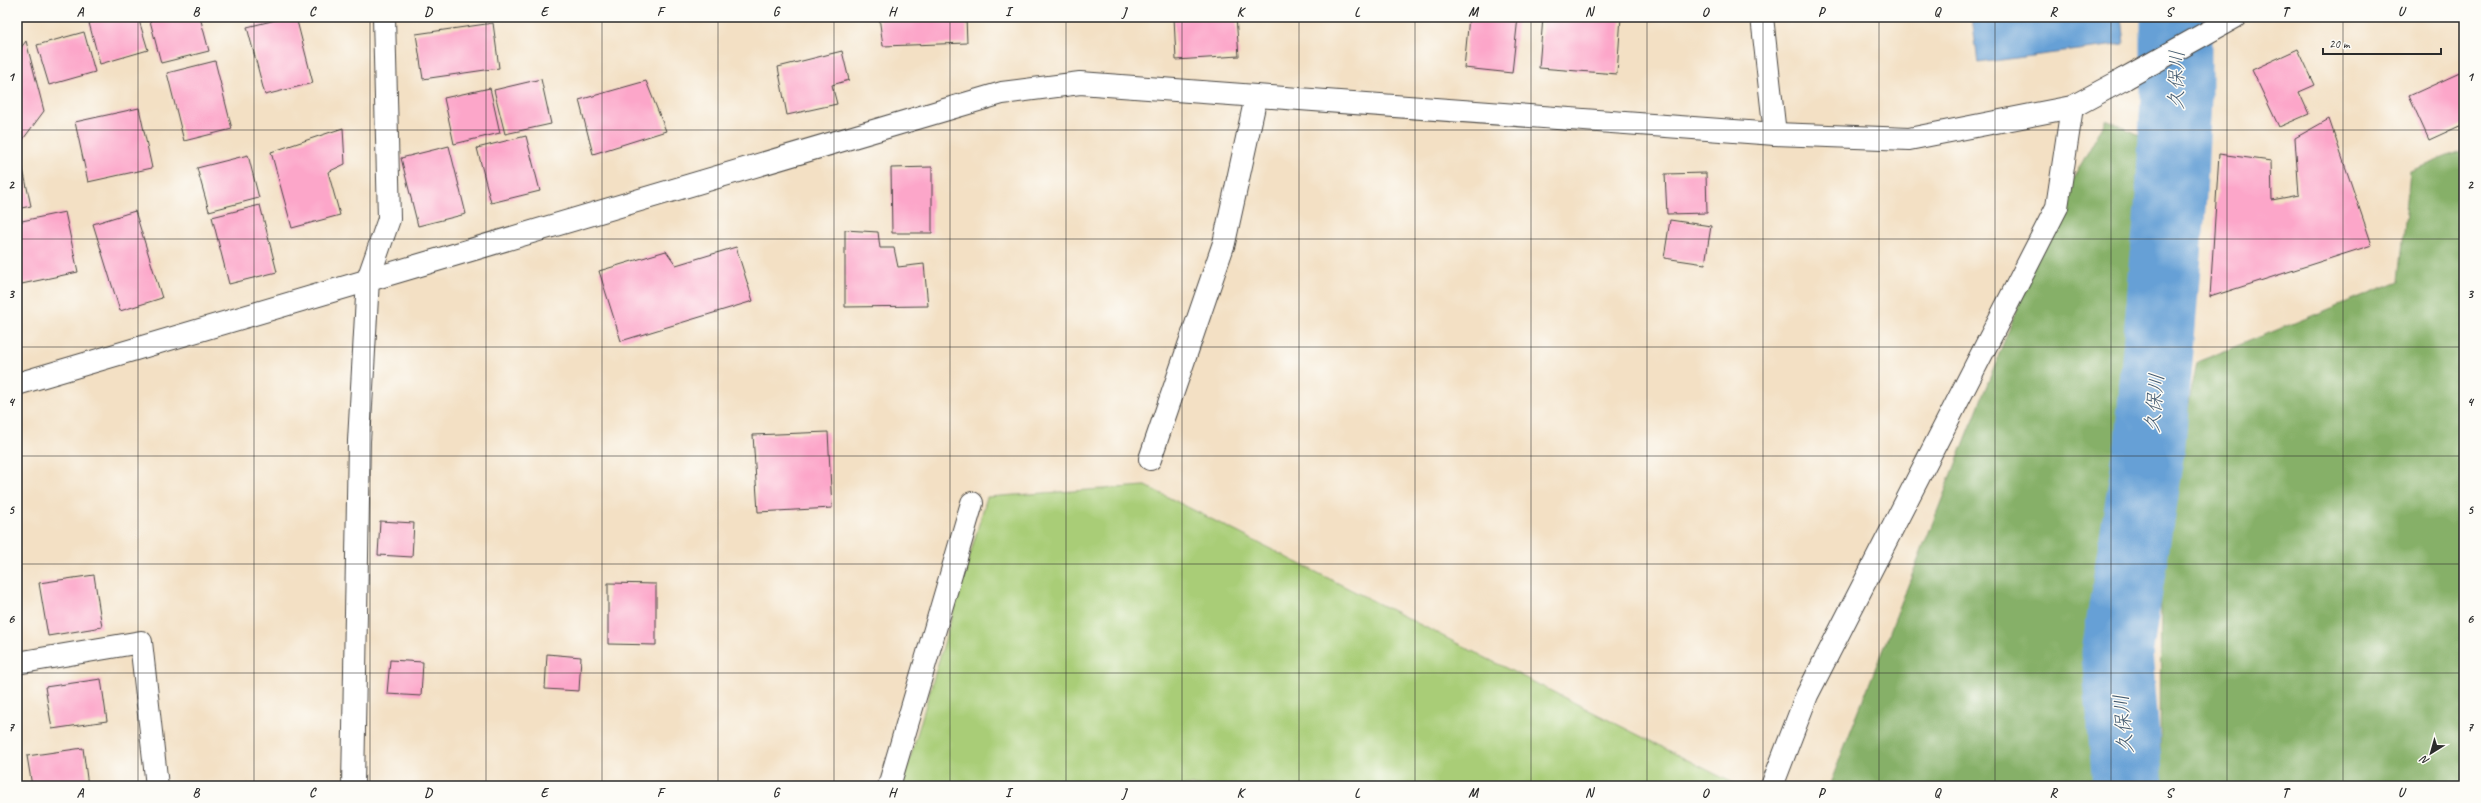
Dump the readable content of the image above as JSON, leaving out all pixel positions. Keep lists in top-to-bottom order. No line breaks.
{"water":["久保川"],"scale_bar":"20 m","north":"bottom left","grid":{"columns":["A","B","C","D","E","F","G","H","I","J","K","L","M","N","O","P","Q","R","S","T","U"],"rows":["1","2","3","4","5","6","7"]}}
